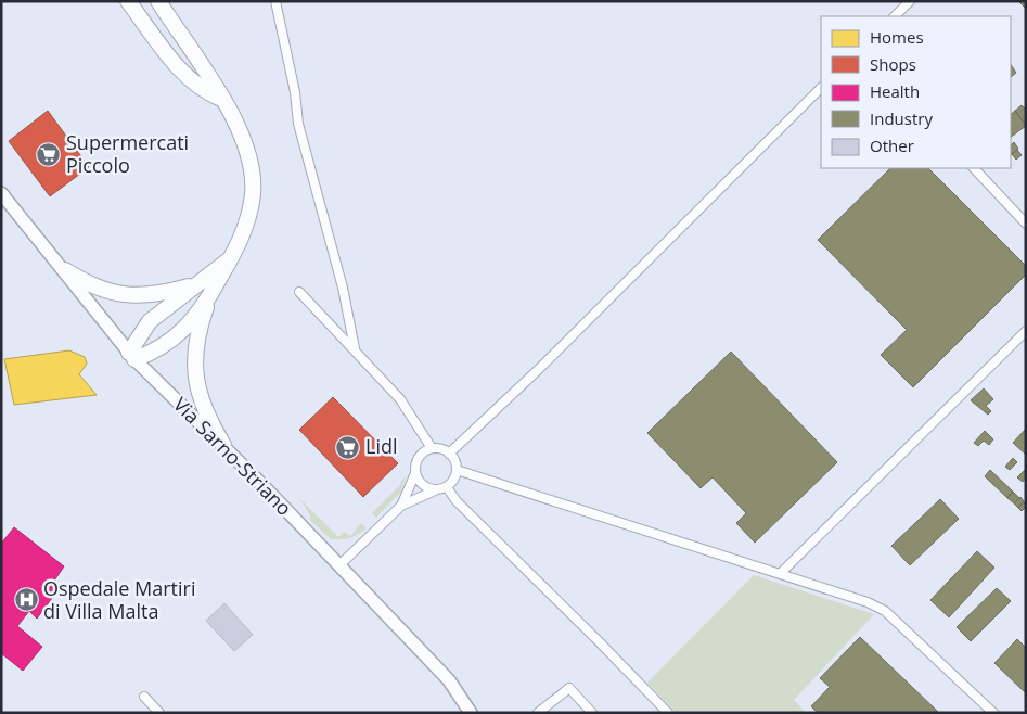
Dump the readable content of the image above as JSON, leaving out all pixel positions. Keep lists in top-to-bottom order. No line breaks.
{"streets":{"main road":["Via Sarno-Striano"]},"places":{"supermarket":["Supermercati Piccolo","Lidl"],"hospital":["Ospedale Martiri di Villa Malta"]},"legend":["Homes","Shops","Health","Industry","Other"]}
